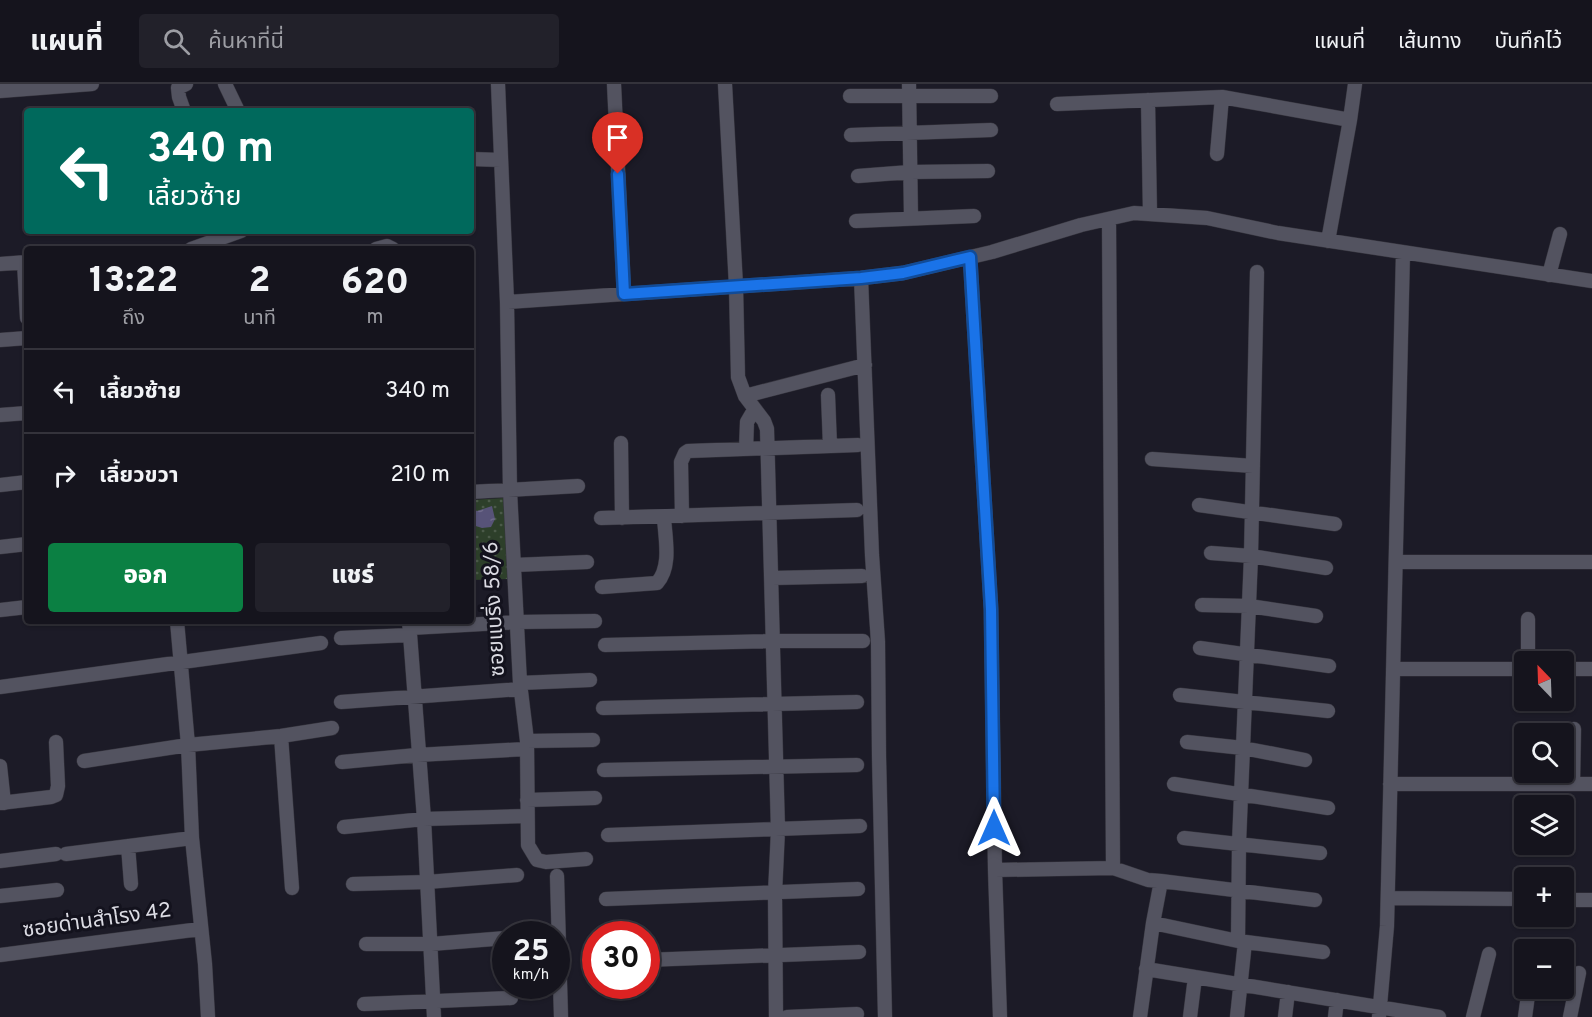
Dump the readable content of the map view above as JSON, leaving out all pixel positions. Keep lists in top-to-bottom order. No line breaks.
{"streets":{"street":["ซอยแบริ่ง 58/6","ซอยด่านสำโรง 42"]},"north":"top left","page":{"header":"แผนที่","search":"ค้นหาที่นี่","nav":["แผนที่","เส้นทาง","บันทึกไว้"],"turn":["340 m","เลี้ยวซ้าย"],"eta":["13:22","ถึง","2","นาที","620","m"],"list":[{"name":"เลี้ยวซ้าย","value":"340 m"},{"name":"เลี้ยวขวา","value":"210 m"}],"buttons":["ออก","แชร์"],"map_buttons":["+","−"],"speed":"25 km/h","limit":"30"}}
